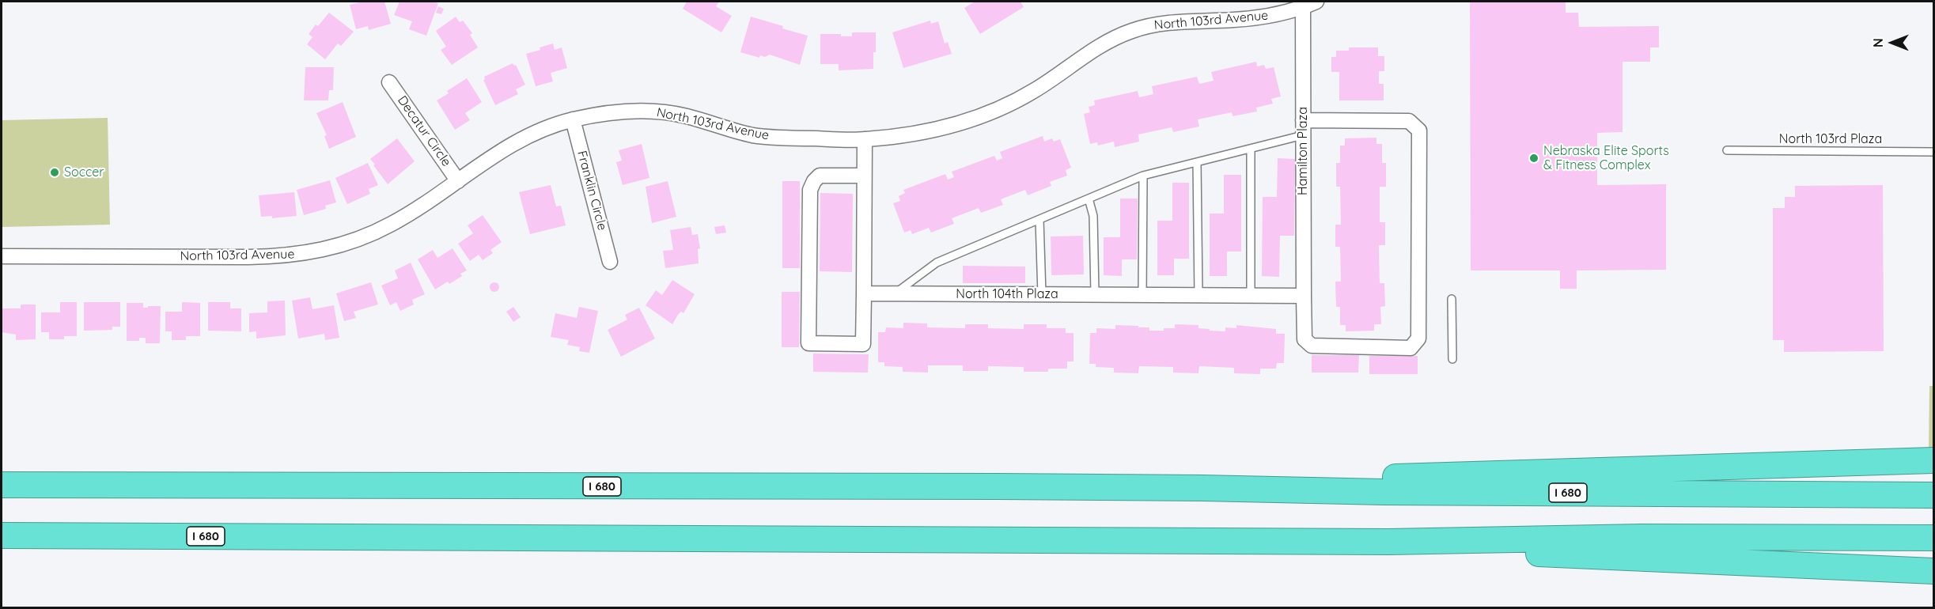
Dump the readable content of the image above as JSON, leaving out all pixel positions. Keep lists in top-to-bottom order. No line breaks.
{"streets":{"highway":["I 680"],"street":["North 103rd Avenue","Decatur Circle","Hamilton Plaza","Franklin Circle","North 104th Plaza"],"lane":["North 103rd Plaza"]},"crossings":[["North 103rd Avenue","Decatur Circle"],["North 103rd Avenue","Hamilton Plaza"],["North 103rd Avenue","Franklin Circle"],["Hamilton Plaza","North 104th Plaza"]],"places":["Nebraska Elite Sports & Fitness Complex","Soccer"],"north":"left"}
